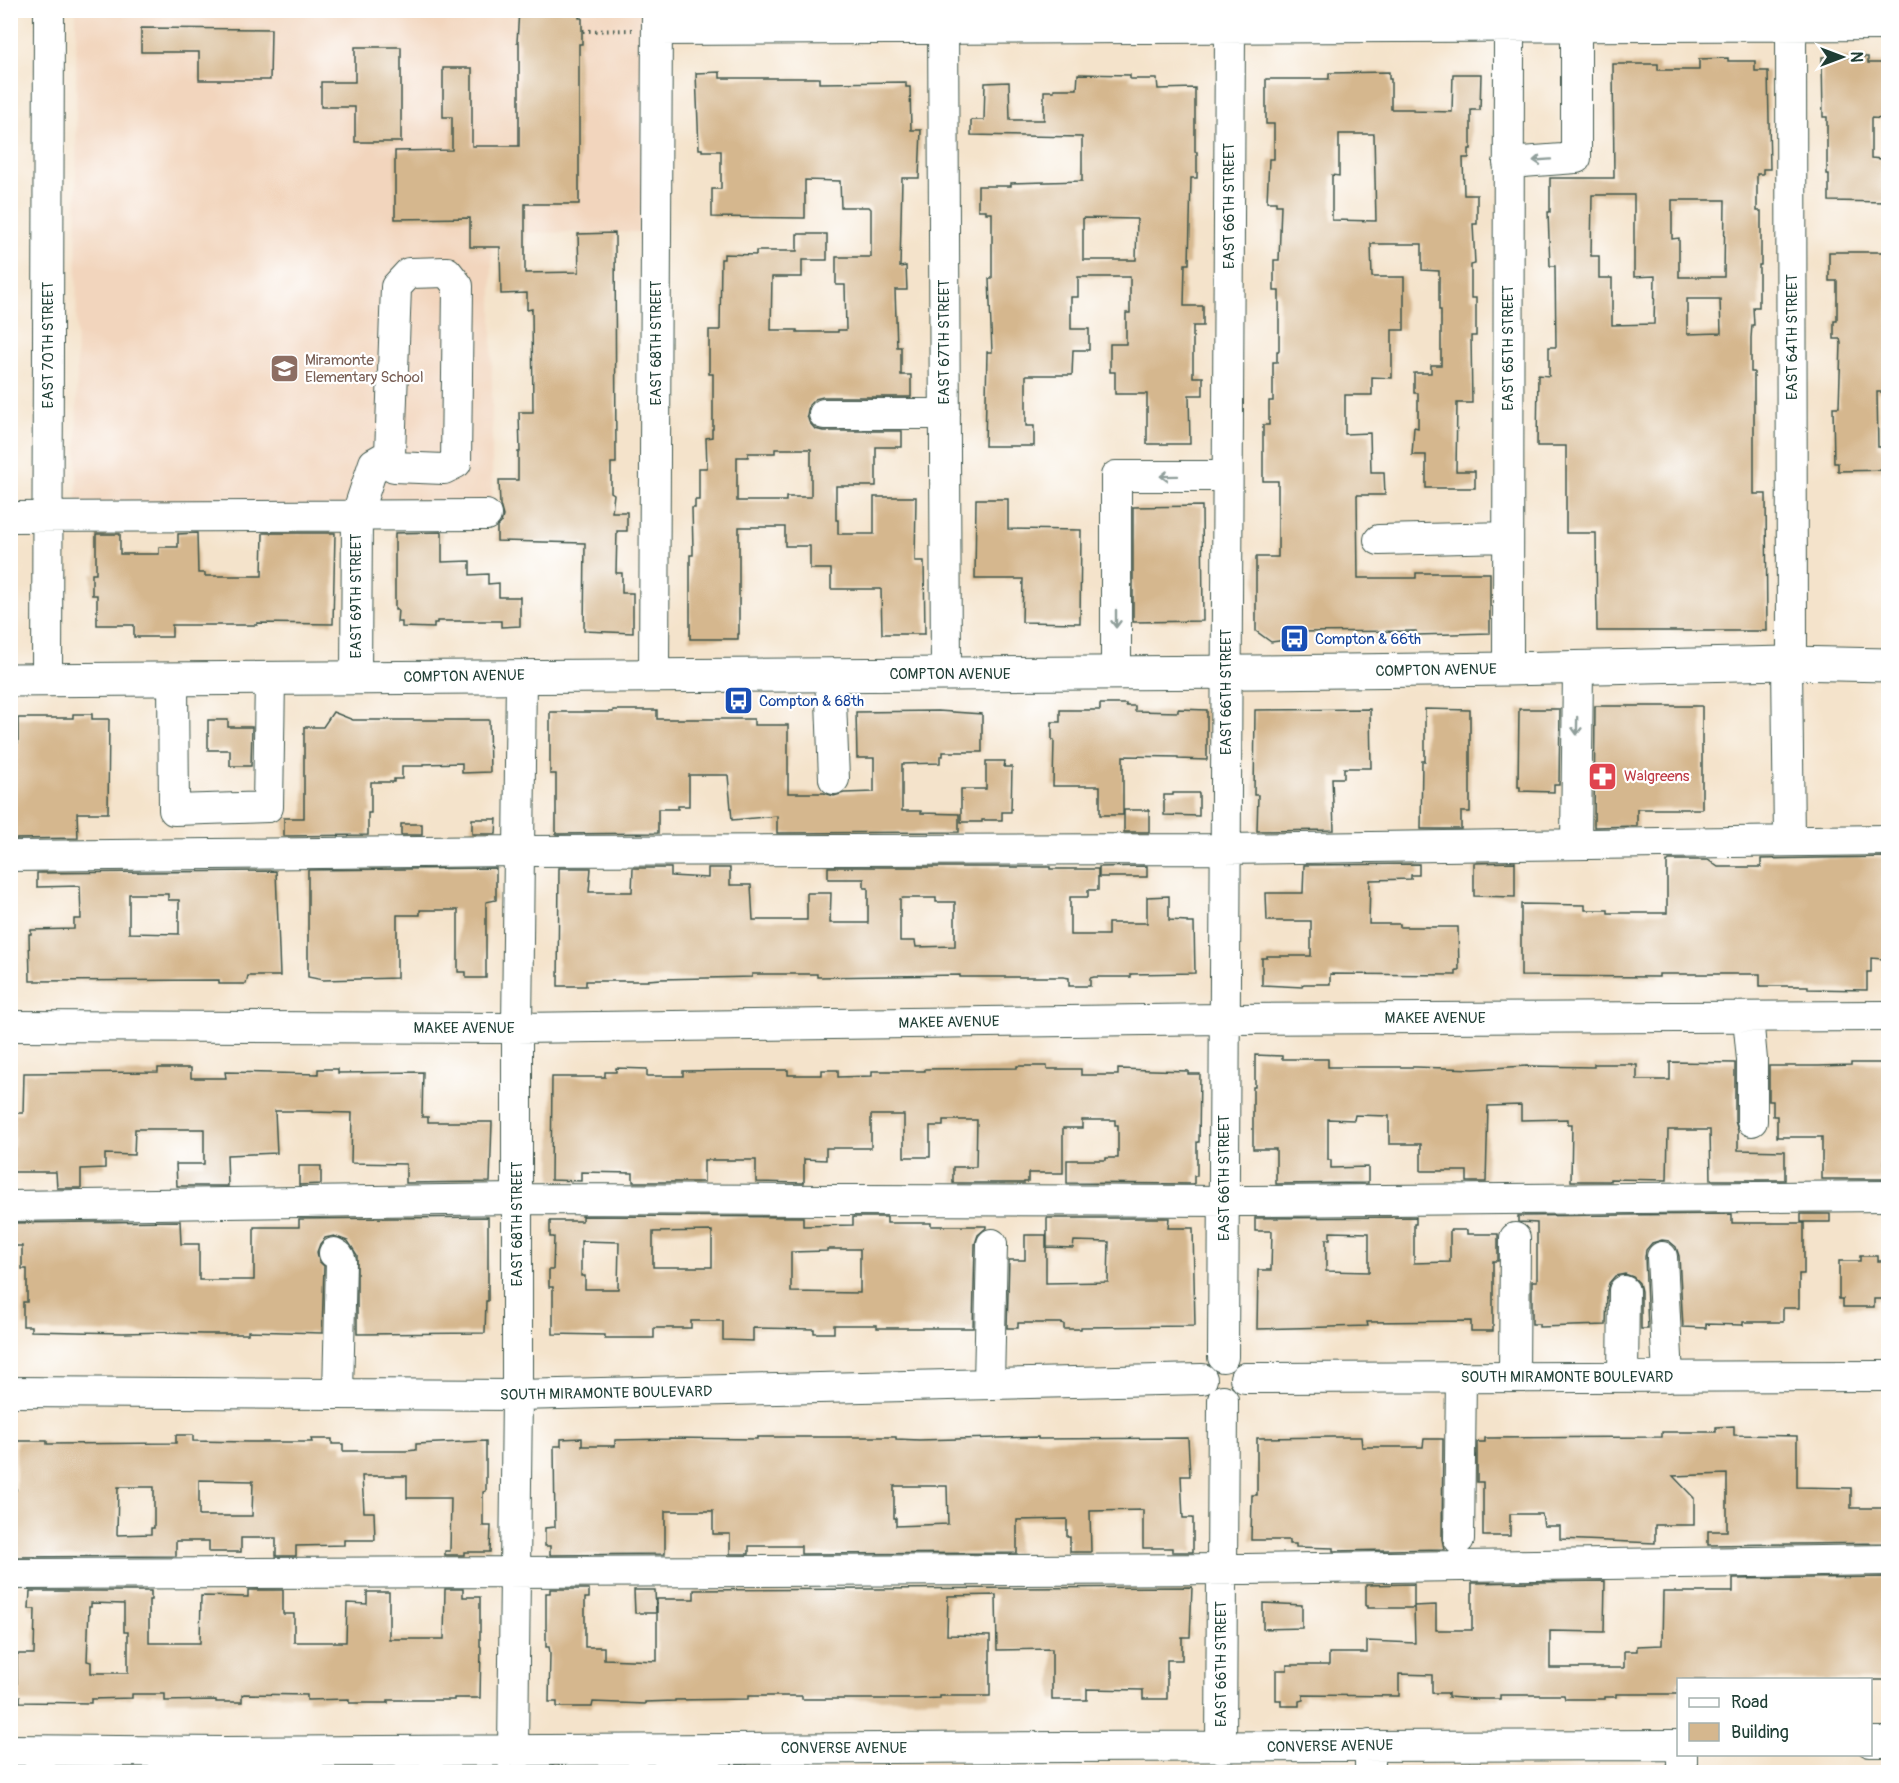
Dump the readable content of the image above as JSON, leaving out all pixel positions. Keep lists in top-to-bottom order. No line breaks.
{"streets":{"main road":["COMPTON AVENUE"],"street":["EAST 66TH STREET","EAST 64TH STREET","EAST 67TH STREET","EAST 68TH STREET","EAST 70TH STREET","EAST 65TH STREET","EAST 69TH STREET","MAKEE AVENUE","SOUTH MIRAMONTE BOULEVARD","CONVERSE AVENUE"]},"crossings":[["EAST 66TH STREET","COMPTON AVENUE"],["EAST 66TH STREET","MAKEE AVENUE"],["EAST 66TH STREET","SOUTH MIRAMONTE BOULEVARD"],["EAST 66TH STREET","CONVERSE AVENUE"],["EAST 64TH STREET","COMPTON AVENUE"],["EAST 67TH STREET","COMPTON AVENUE"],["EAST 68TH STREET","COMPTON AVENUE"],["EAST 68TH STREET","MAKEE AVENUE"],["EAST 68TH STREET","SOUTH MIRAMONTE BOULEVARD"],["EAST 68TH STREET","CONVERSE AVENUE"],["EAST 70TH STREET","COMPTON AVENUE"],["EAST 65TH STREET","COMPTON AVENUE"],["EAST 69TH STREET","COMPTON AVENUE"]],"places":{"school or university":["Miramonte Elementary School"],"bus stop":["Compton & 66th","Compton & 68th"],"pharmacy":["Walgreens"]},"legend":["Road","Building"],"north":"right"}
